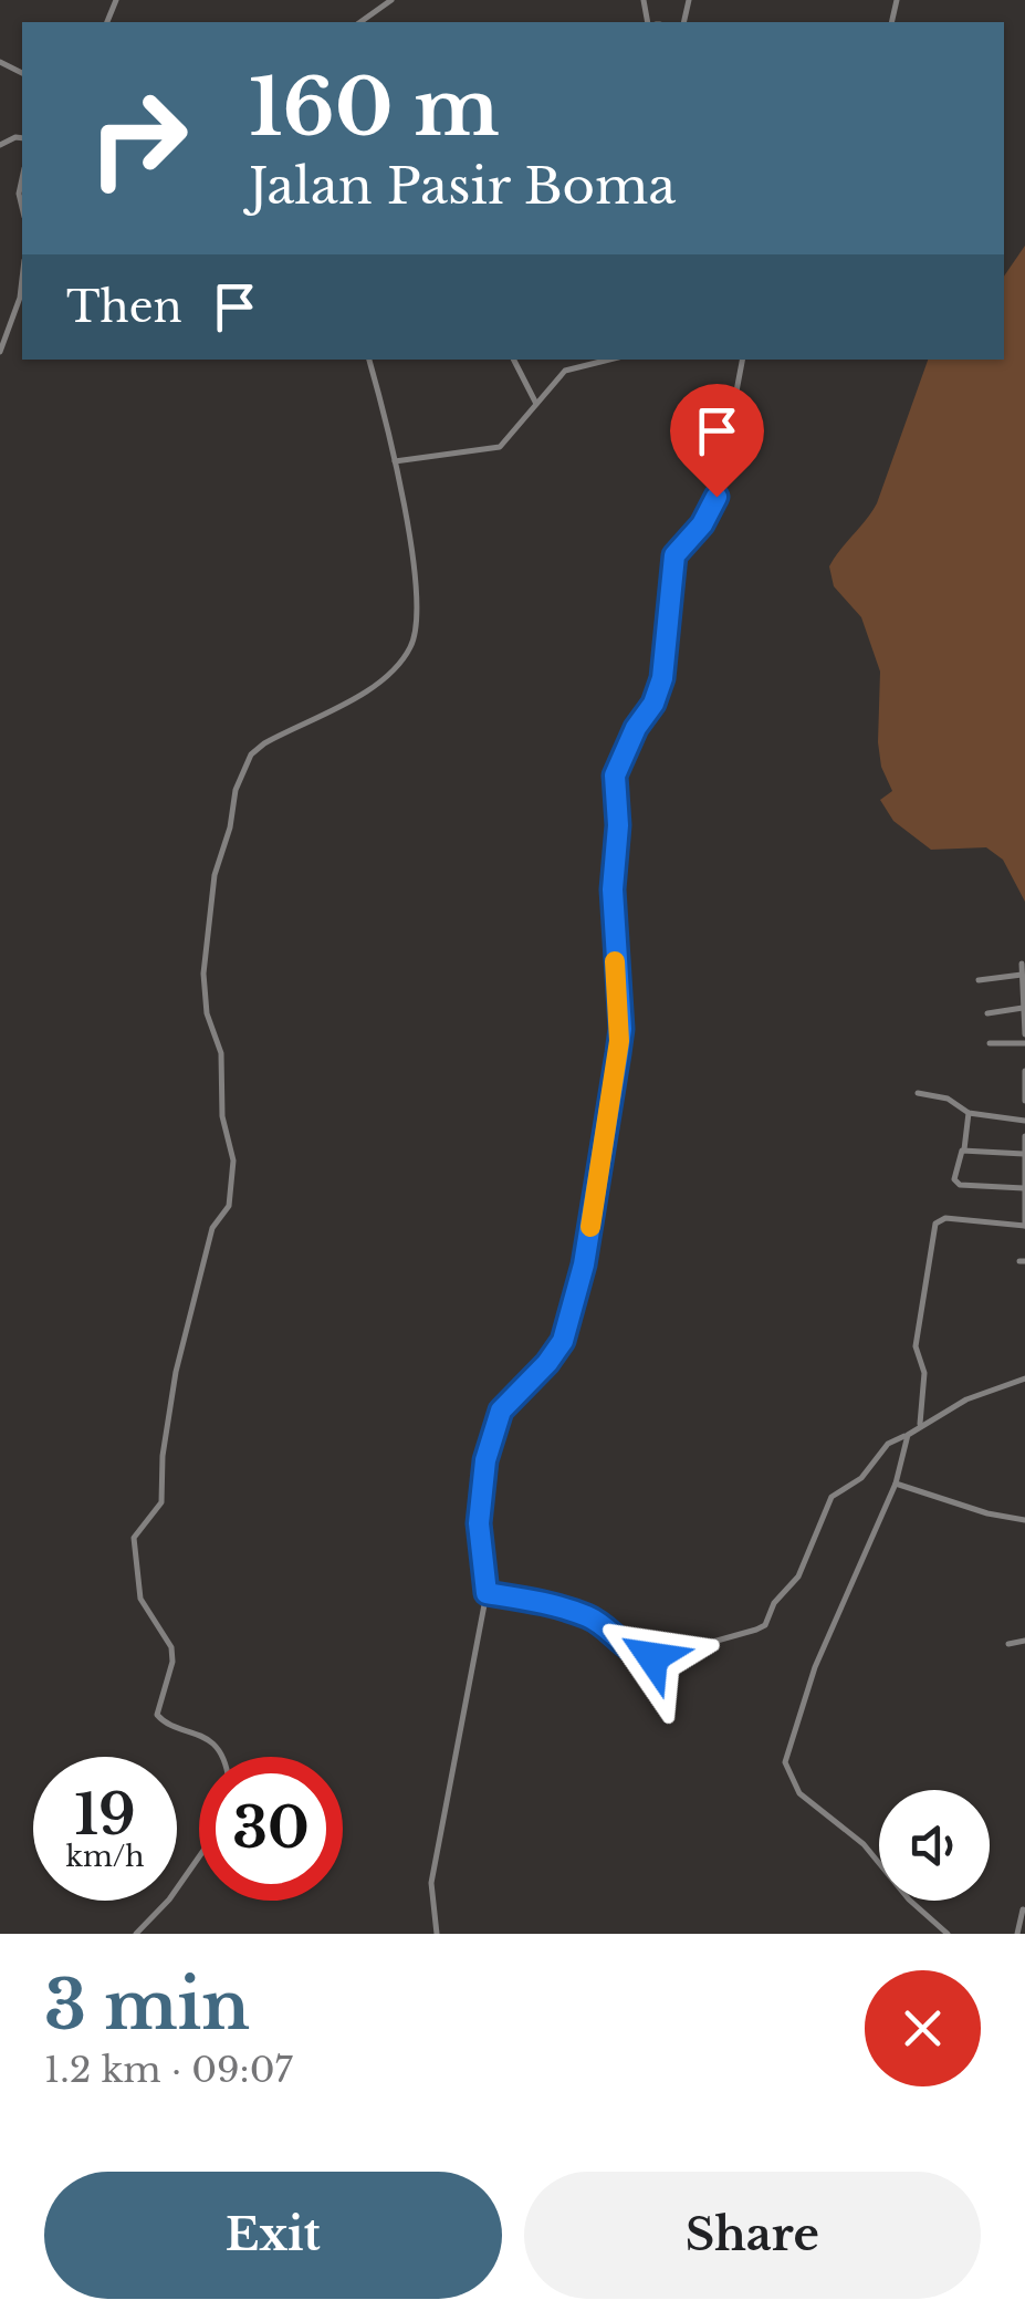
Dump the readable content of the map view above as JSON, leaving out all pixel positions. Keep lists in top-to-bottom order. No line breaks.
{"page":{"turn":["160 m","Jalan Pasir Boma"],"then":"Then","speed":"19 km/h","limit":"30","heading":["3 min","1.2 km · 09:07"],"buttons":["Exit","Share"]}}
